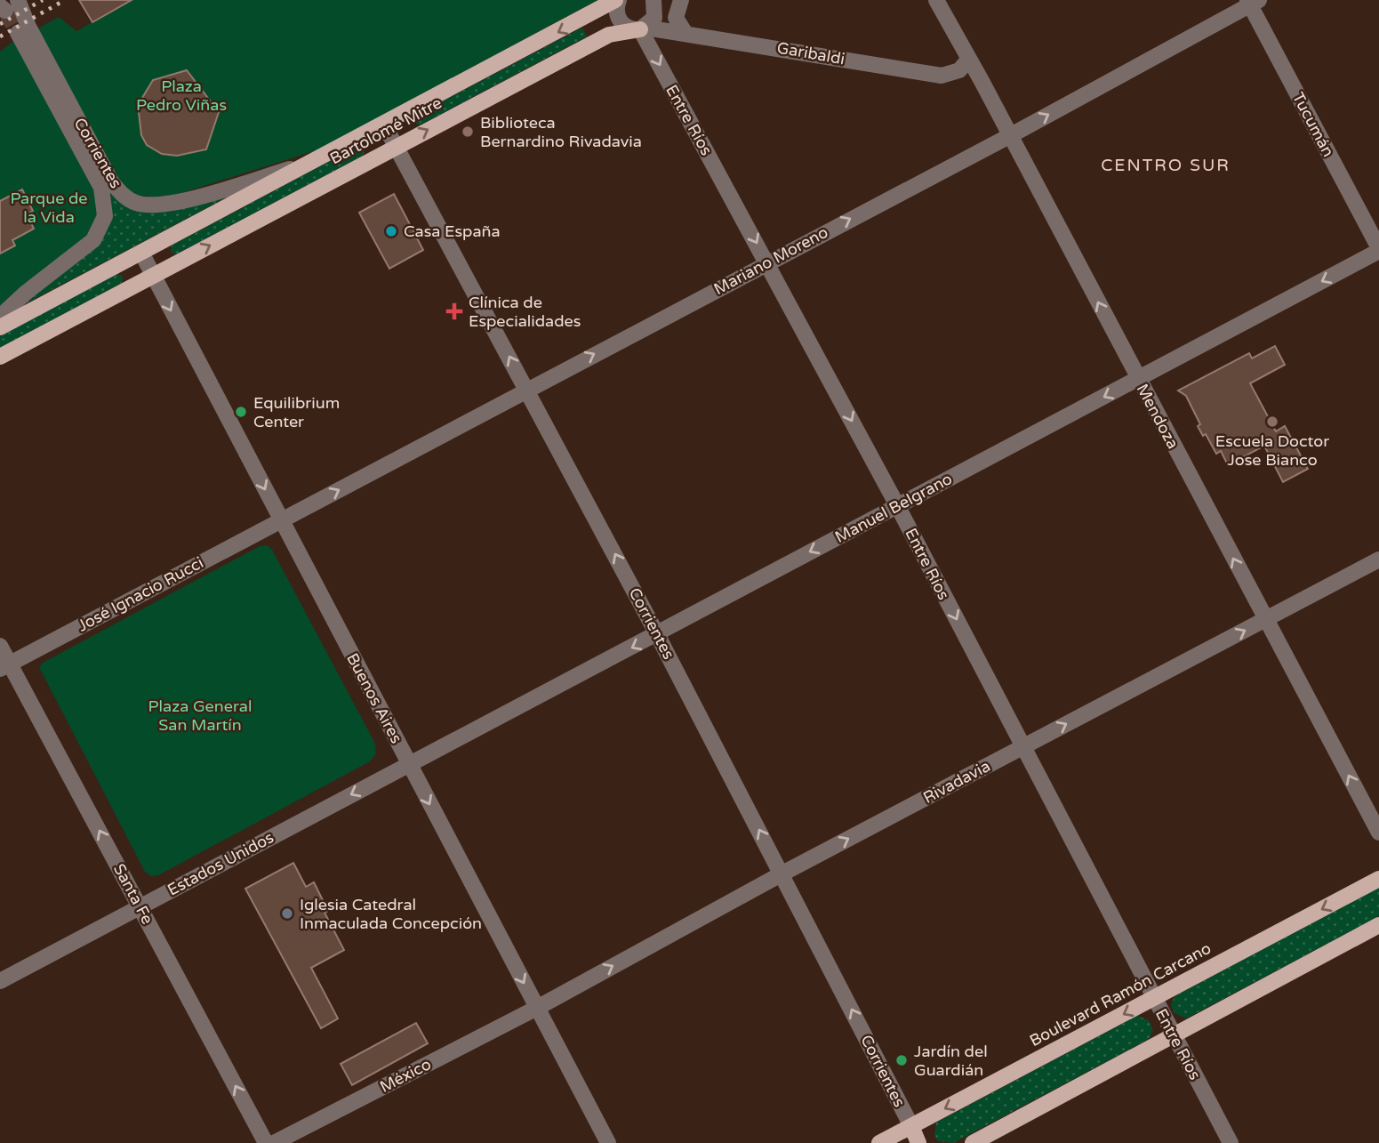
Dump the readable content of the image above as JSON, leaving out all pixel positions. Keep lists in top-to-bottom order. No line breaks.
{"streets":{"main road":["Bartolomé Mitre","Boulevard Ramón Carcano"],"street":["Garibaldi","Entre Ríos","Tucumán","Corrientes","Mariano Moreno","Mendoza","Manuel Belgrano","José Ignacio Rucci","Buenos Aires","Rivadavia","Estados Unidos","Santa Fe","México"]},"crossings":[["Garibaldi","Entre Ríos"],["Garibaldi","Bartolomé Mitre"],["Garibaldi","Mendoza"],["Entre Ríos","Bartolomé Mitre"],["Entre Ríos","Mariano Moreno"],["Entre Ríos","Manuel Belgrano"],["Entre Ríos","Rivadavia"],["Entre Ríos","Boulevard Ramón Carcano"],["Tucumán","Mariano Moreno"],["Tucumán","Manuel Belgrano"],["Bartolomé Mitre","Corrientes"],["Bartolomé Mitre","Buenos Aires"],["Corrientes","Mariano Moreno"],["Corrientes","Manuel Belgrano"],["Corrientes","Rivadavia"],["Corrientes","Boulevard Ramón Carcano"],["Mariano Moreno","Mendoza"],["Mariano Moreno","José Ignacio Rucci"],["Mariano Moreno","Buenos Aires"],["Mendoza","Manuel Belgrano"],["Mendoza","Rivadavia"],["Manuel Belgrano","Buenos Aires"],["Manuel Belgrano","Estados Unidos"],["José Ignacio Rucci","Buenos Aires"],["José Ignacio Rucci","Santa Fe"],["Buenos Aires","Rivadavia"],["Buenos Aires","Estados Unidos"],["Buenos Aires","México"],["Rivadavia","México"],["Estados Unidos","Santa Fe"]],"one_way":["Entre Ríos","Corrientes","Mariano Moreno","Mendoza","Manuel Belgrano","Buenos Aires","Rivadavia","Estados Unidos","Santa Fe"],"districts":["CENTRO SUR"],"parks":["Plaza Pedro Viñas","Parque de la Vida","Plaza General San Martín"],"places":{"other":["Biblioteca Bernardino Rivadavia","Casa España","Equilibrium Center","Escuela Doctor Jose Bianco","Iglesia Catedral Inmaculada Concepción","Jardín del Guardián"],"health":["Clínica de Especialidades"]}}
